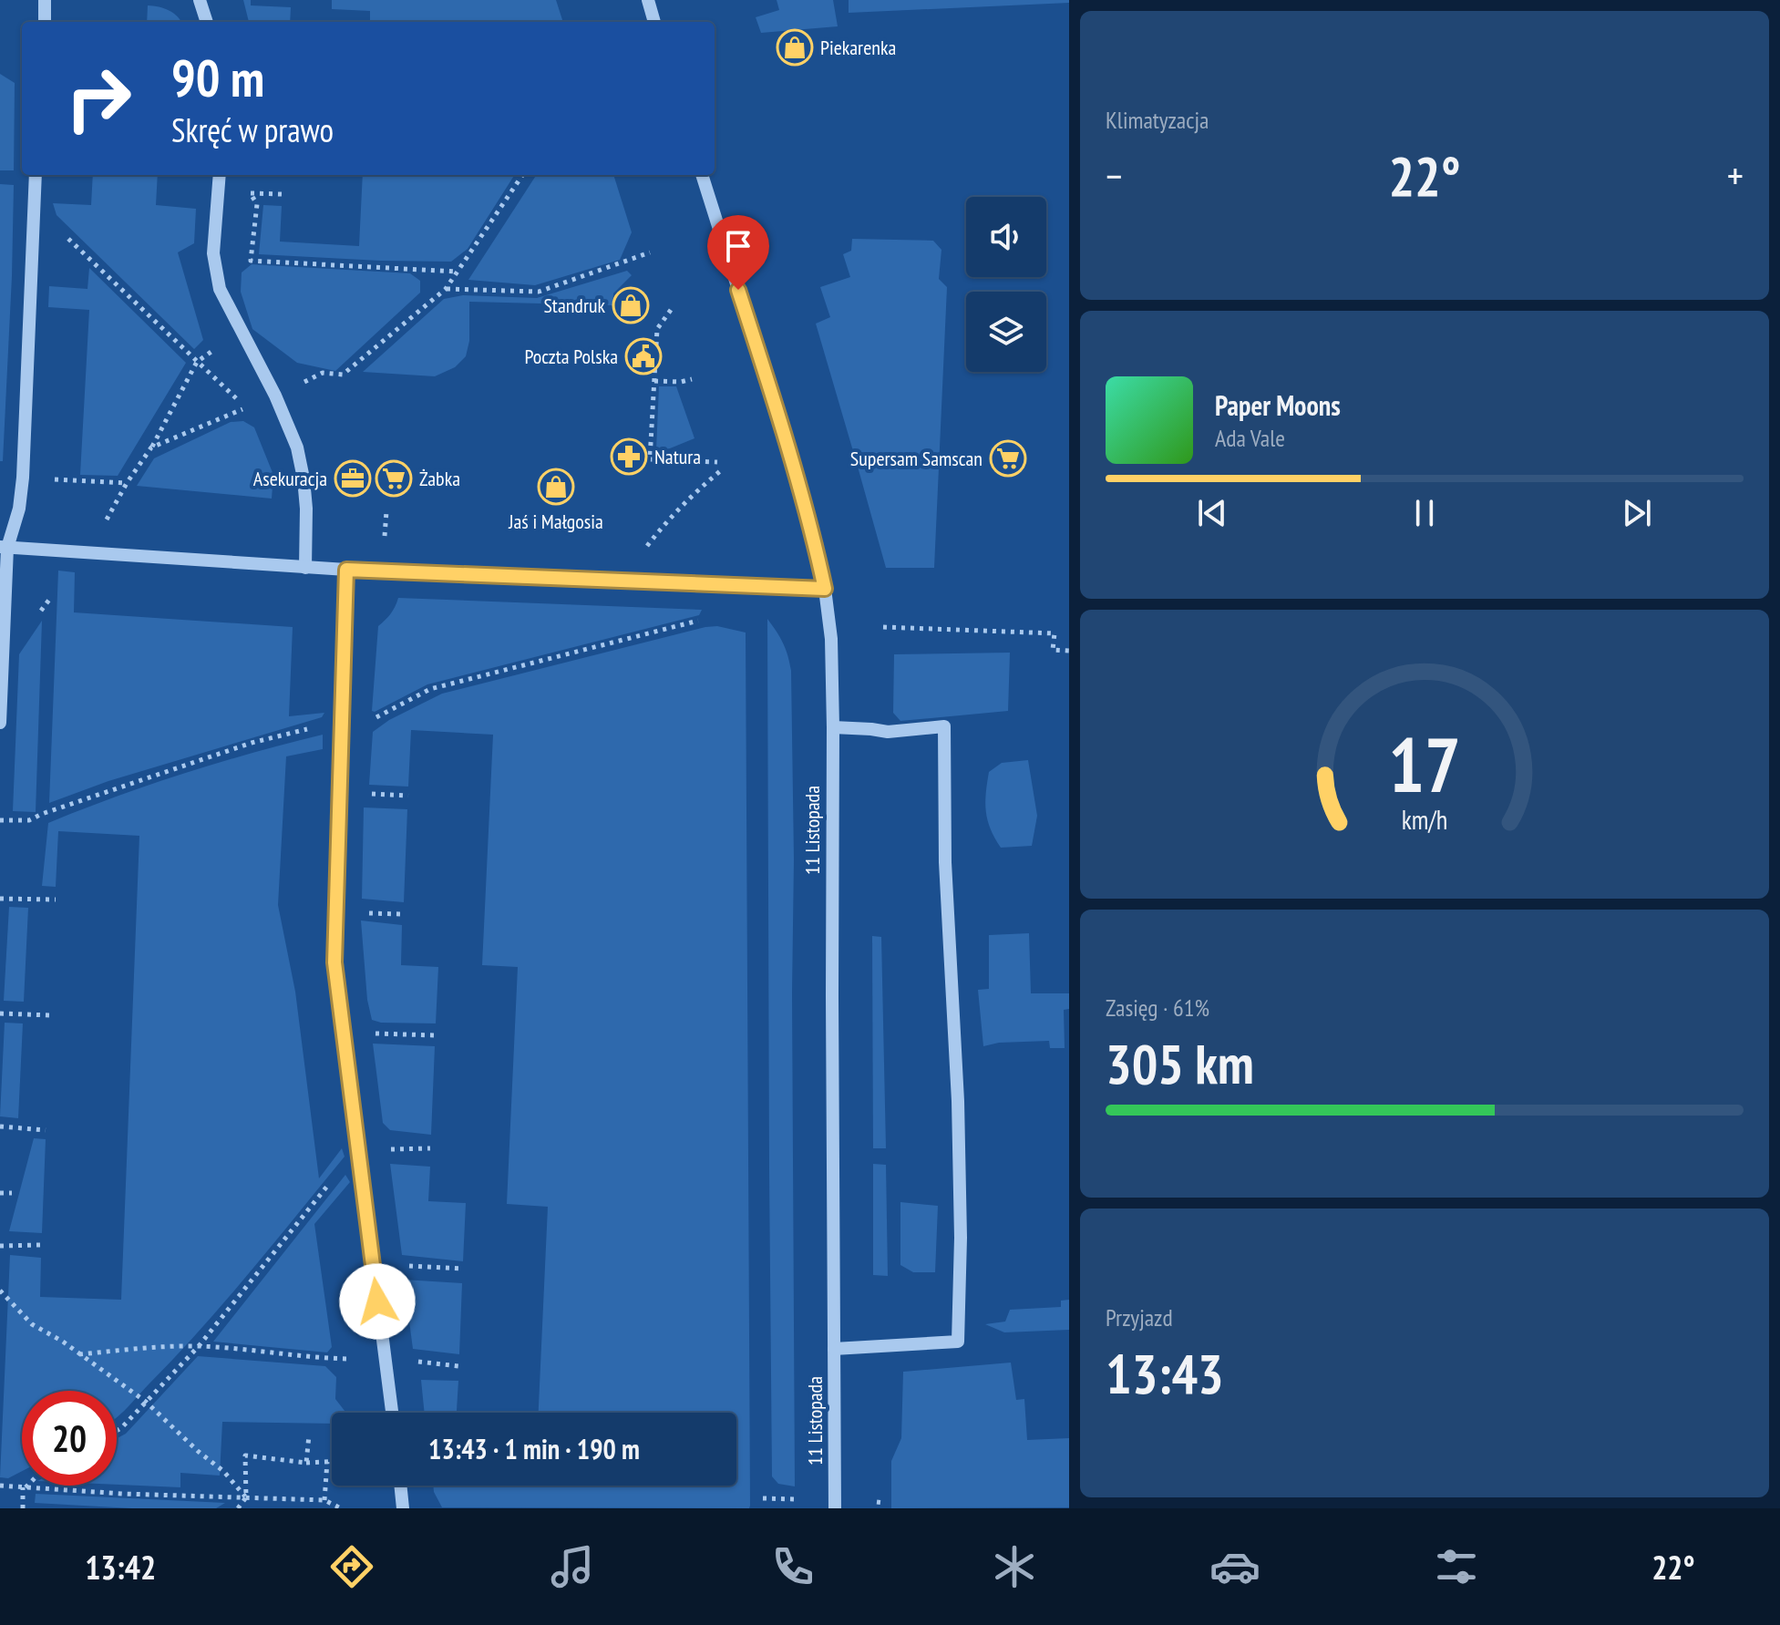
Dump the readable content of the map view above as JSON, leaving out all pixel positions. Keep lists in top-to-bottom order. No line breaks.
{"streets":{"street":["11 Listopada"]},"places":{"shop":["Piekarenka","Standruk","Jaś i Małgosia"],"public building":["Poczta Polska"],"pharmacy":["Natura"],"supermarket":["Supersam Samscan","Żabka"],"office":["Asekuracja"]},"page":{"tile":["Klimatyzacja",["Zasięg · 61%","305 km"],["Przyjazd","13:43"]],"turn":["90 m","Skręć w prawo"],"heat":["−","22°","+"],"song":["Paper Moons","Ada Vale"],"limit":"20","trip":"13:43 · 1 min · 190 m","tabs":["13:42","22°"],"gauge":["17","km/h"]}}
